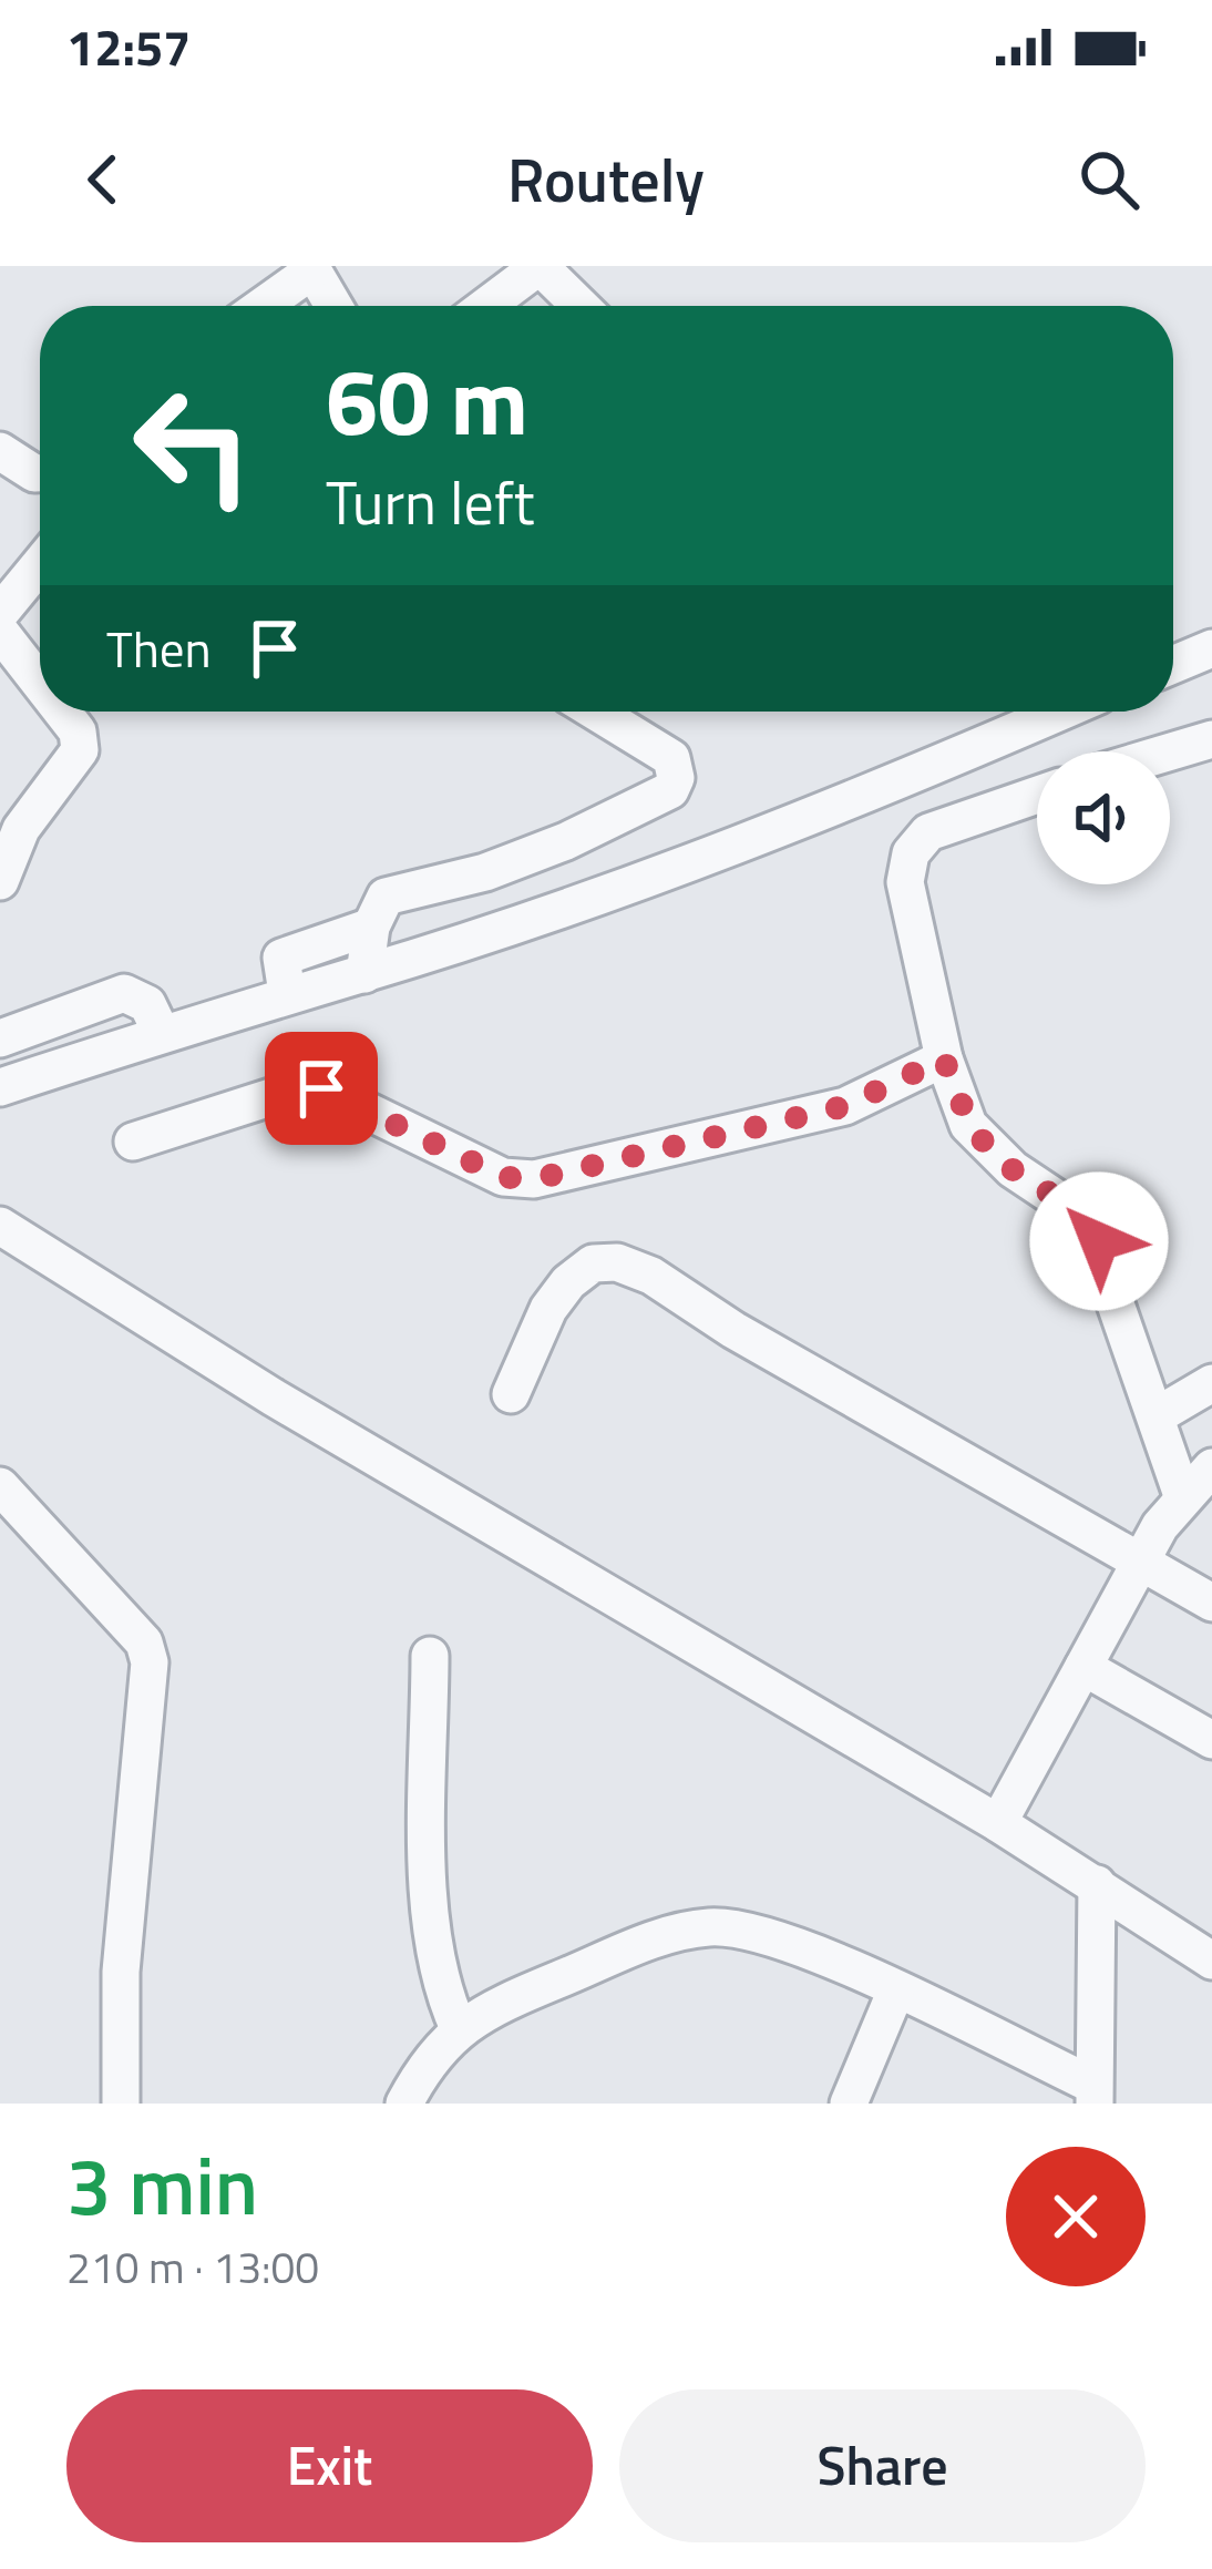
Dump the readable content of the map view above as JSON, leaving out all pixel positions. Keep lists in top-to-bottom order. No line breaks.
{"page":{"status":"12:57","header":"Routely","turn":["60 m","Turn left"],"then":"Then","heading":["3 min","210 m · 13:00"],"buttons":["Exit","Share"]}}
